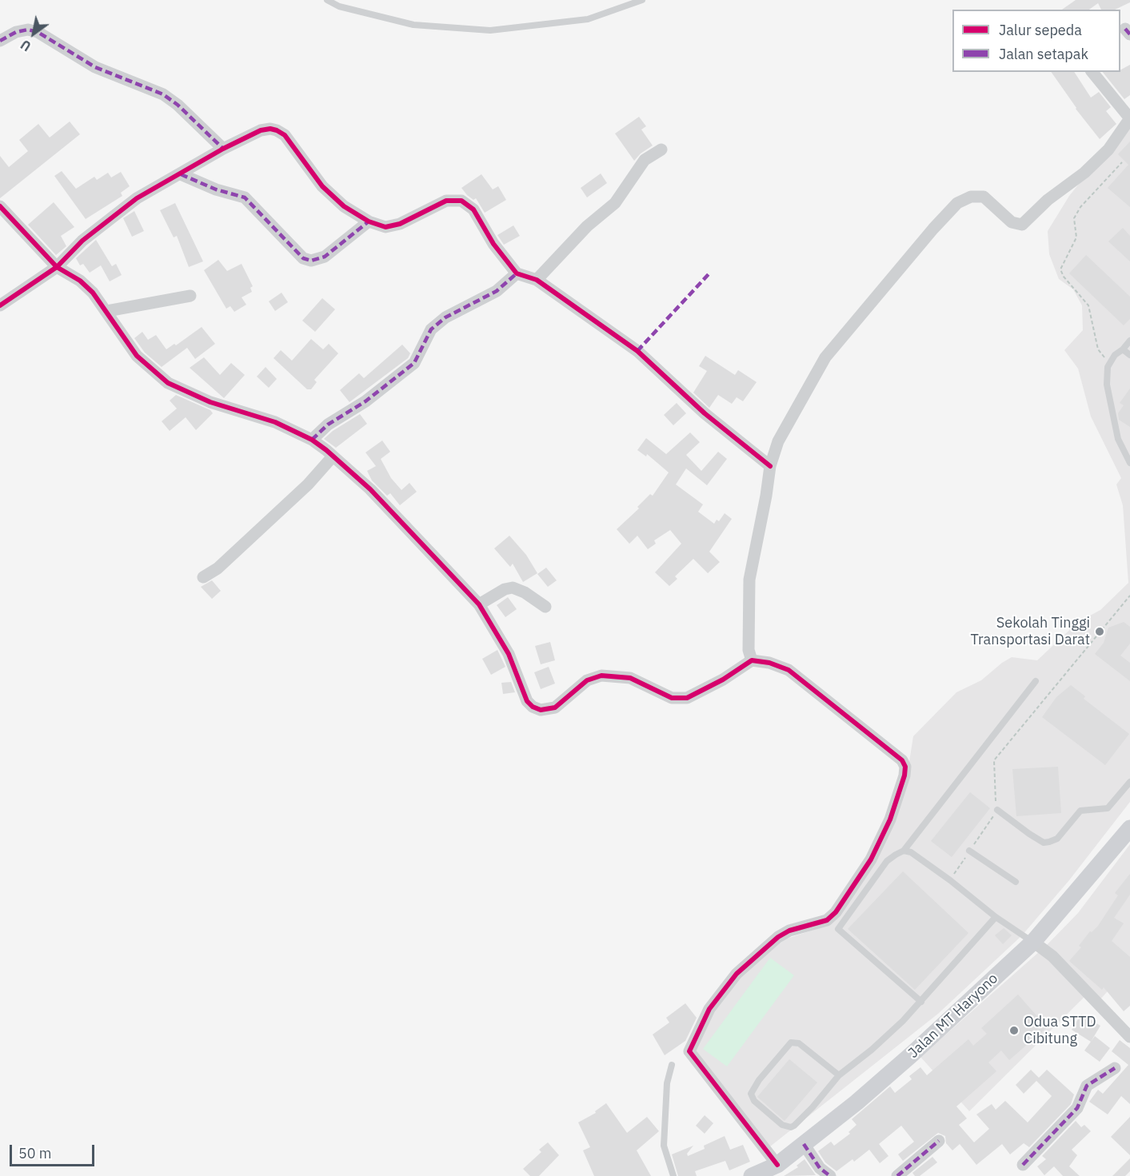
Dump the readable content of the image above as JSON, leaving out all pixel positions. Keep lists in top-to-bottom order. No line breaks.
{"streets":{"main road":["Jalan MT Haryono"]},"places":["Sekolah Tinggi Transportasi Darat","Odua STTD Cibitung"],"legend":["Jalur sepeda","Jalan setapak"],"scale_bar":"50 m","north":"bottom left"}
